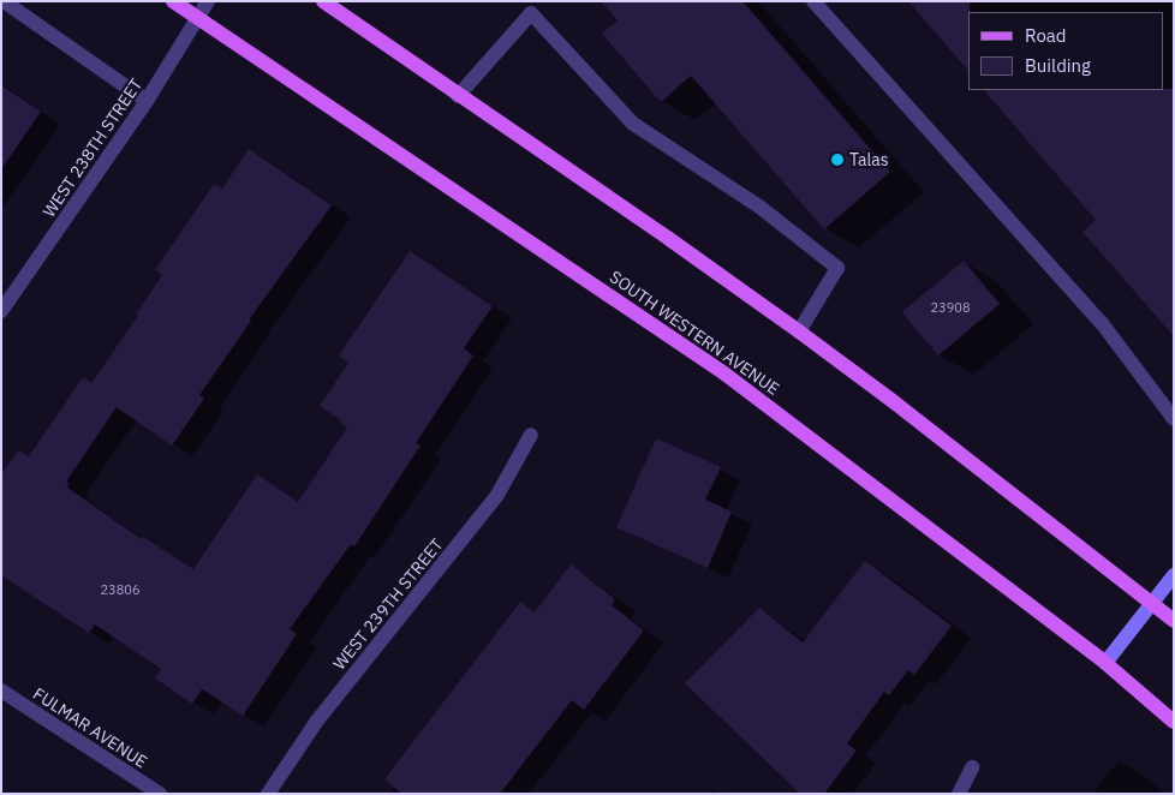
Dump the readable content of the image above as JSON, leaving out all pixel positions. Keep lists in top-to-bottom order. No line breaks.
{"streets":{"main road":["SOUTH WESTERN AVENUE"],"street":["WEST 238TH STREET","WEST 239TH STREET","FULMAR AVENUE"]},"crossings":[["WEST 238TH STREET","SOUTH WESTERN AVENUE"]],"places":["Talas"],"house_numbers":["23908","23806"],"legend":["Road","Building"]}
